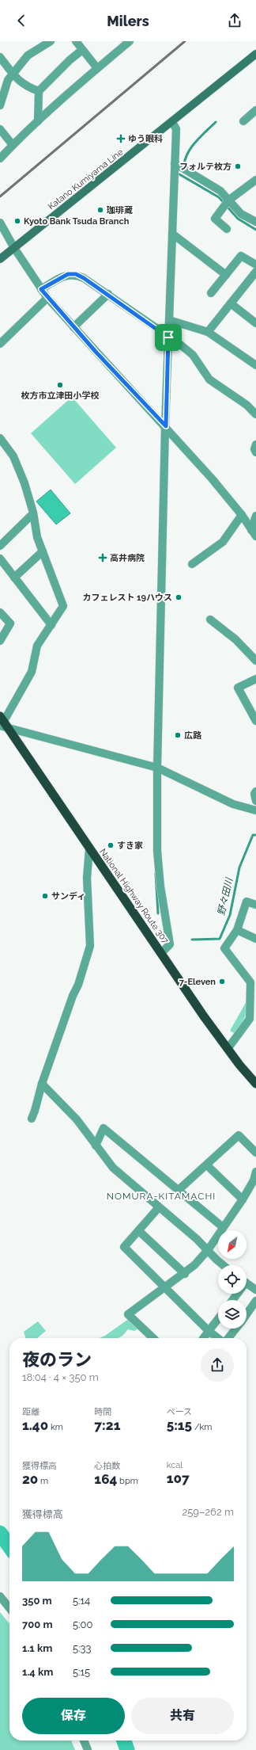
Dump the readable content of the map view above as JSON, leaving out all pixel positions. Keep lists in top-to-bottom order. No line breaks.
{"streets":{"highway":["National Highway Route 307"],"main road":["Katano Kumiyama Line"]},"districts":["NOMURA-KITAMACHI"],"water":["野々田川"],"places":{"health":["ゆう眼科","高井病院"],"other":["フォルテ枚方","珈琲蔵","Kyoto Bank Tsuda Branch","枚方市立津田小学校","カフェレスト 19ハウス","広路","すき家","サンディ","7-Eleven"]},"north":"bottom left","page":{"header":"Milers","heading":["夜のラン","18:04 · 4 × 350 m"],"stats":[["距離","1.40 km"],["時間","7:21"],["ペース","5:15 /km"],["獲得標高","20 m"],["心拍数","164 bpm"],["kcal","107"]],"chart":["獲得標高","259–262 m"],"list":[{"name":"350 m","note":"5:14"},{"name":"700 m","note":"5:00"},{"name":"1.1 km","note":"5:33"},{"name":"1.4 km","note":"5:15"}],"buttons":["保存","共有"]}}
